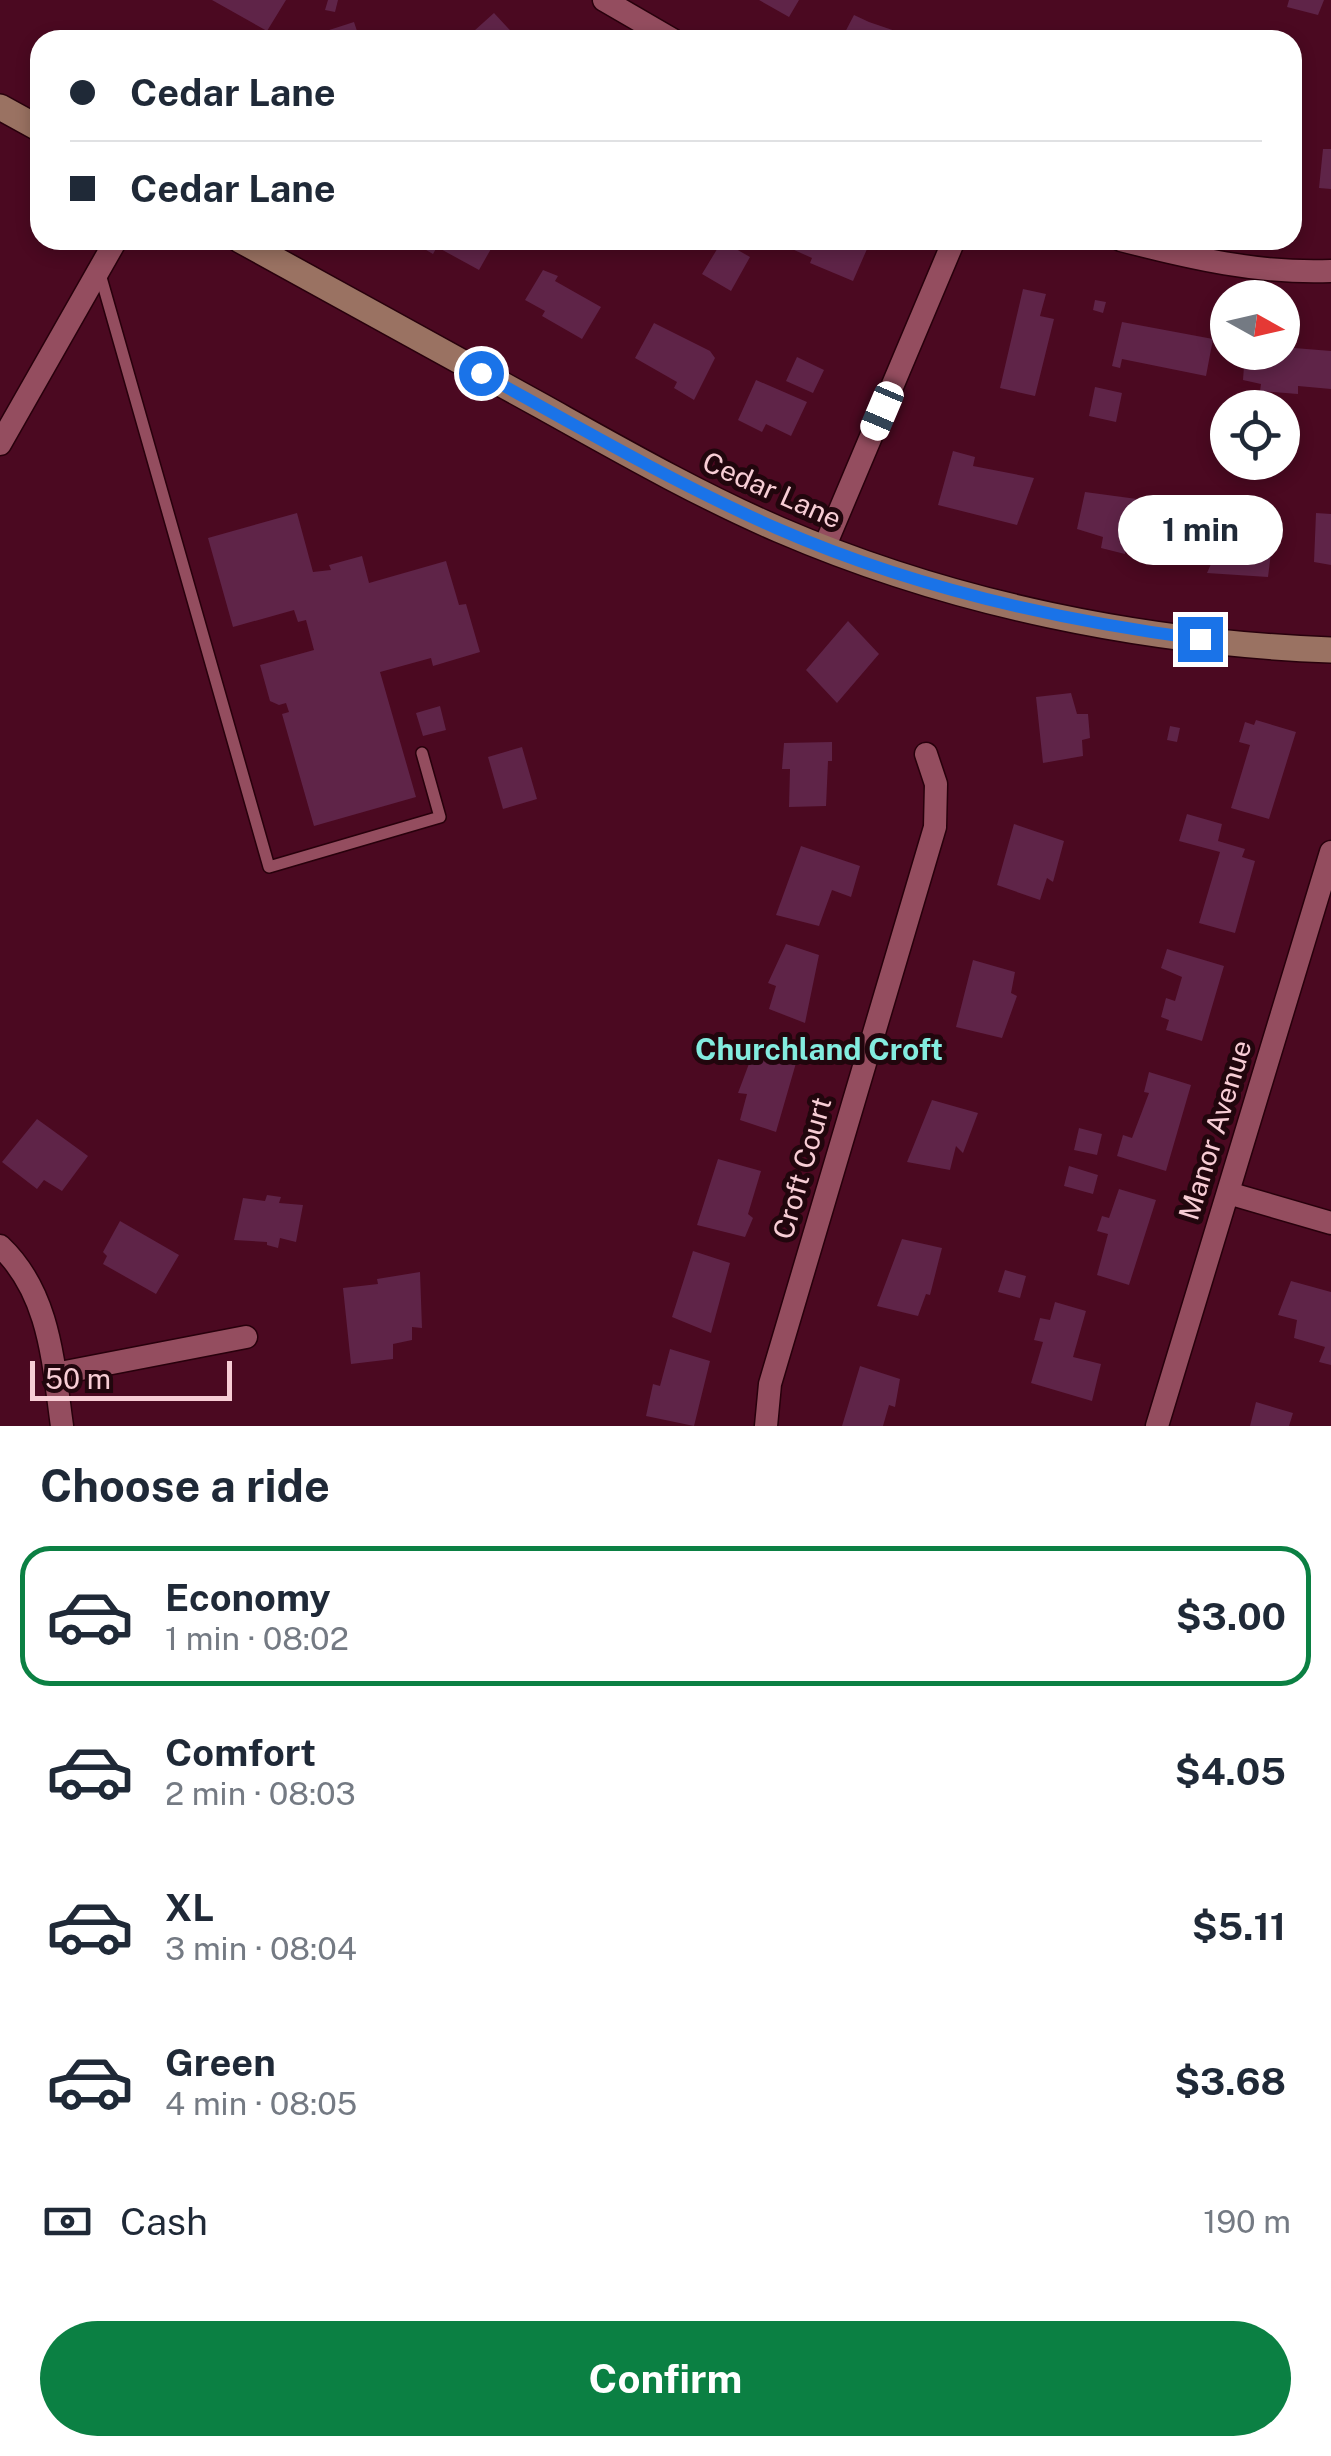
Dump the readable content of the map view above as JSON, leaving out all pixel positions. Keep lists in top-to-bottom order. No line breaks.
{"streets":{"main road":["Cedar Lane"],"street":["Manor Avenue","Croft Court"]},"districts":["Churchland Croft"],"scale_bar":"50 m","north":"right","page":{"banner":["Cedar Lane","Cedar Lane"],"bubble":"1 min","scale":"50 m","heading":"Choose a ride","list":[{"name":"Economy","note":"1 min · 08:02","value":"$3.00"},{"name":"Comfort","note":"2 min · 08:03","value":"$4.05"},{"name":"XL","note":"3 min · 08:04","value":"$5.11"},{"name":"Green","note":"4 min · 08:05","value":"$3.68"}],"pay":["Cash","190 m"],"buttons":"Confirm"}}
